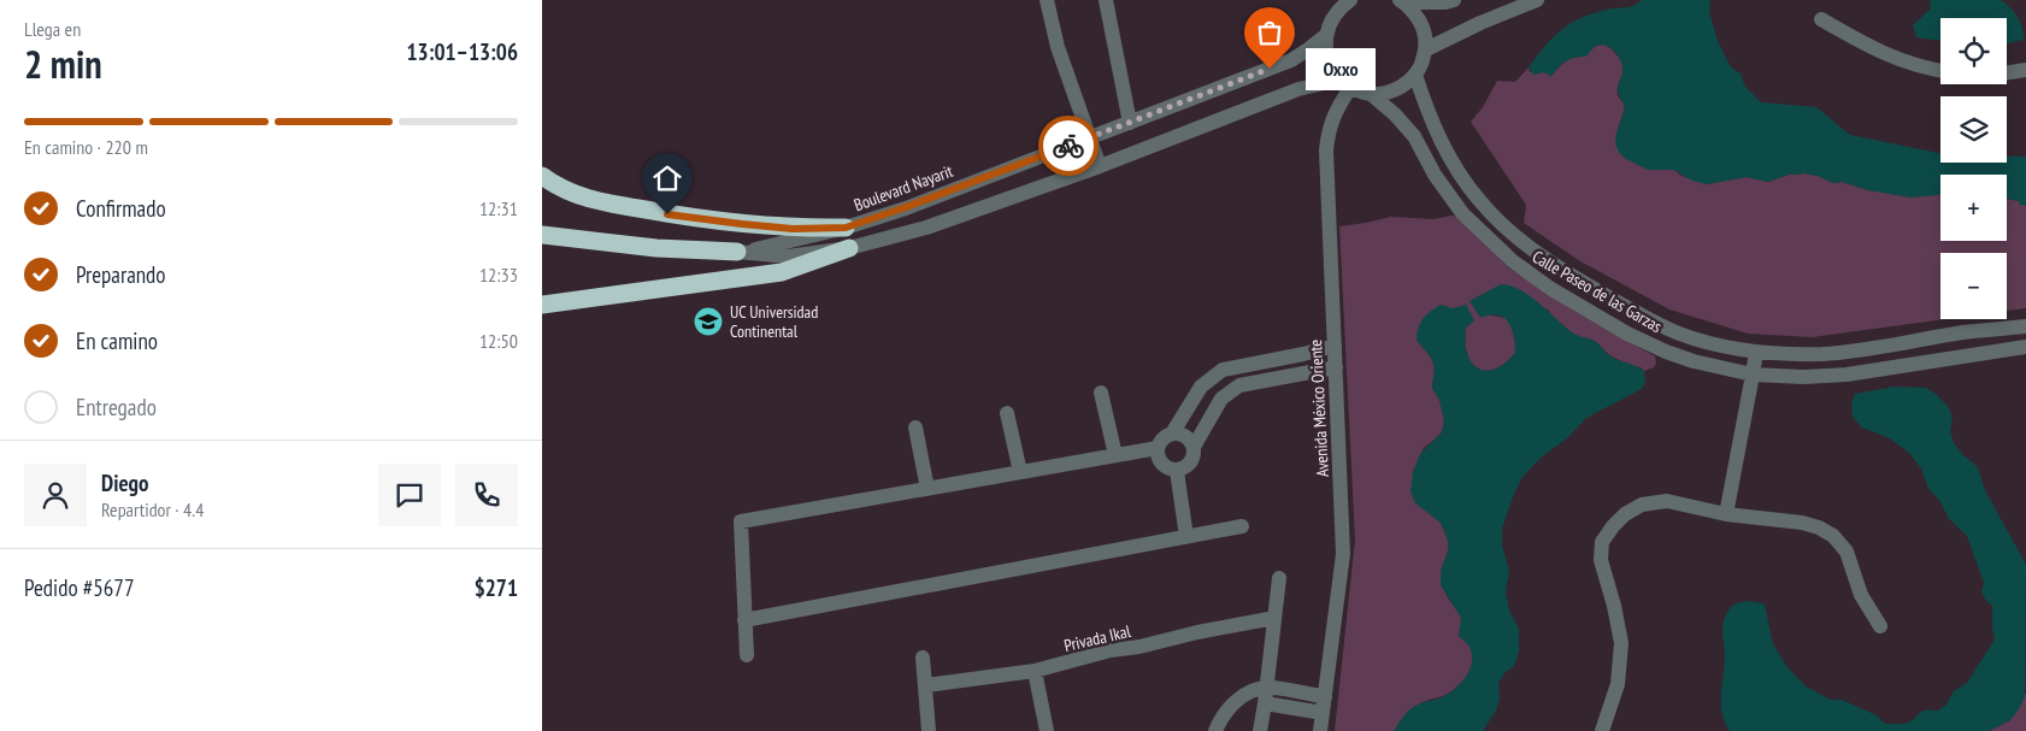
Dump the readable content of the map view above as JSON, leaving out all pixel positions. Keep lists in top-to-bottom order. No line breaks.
{"streets":{"street":["Boulevard Nayarit","Calle Paseo de las Garzas","Avenida México Oriente","Privada Ikal"]},"places":{"other":["Oxxo"],"school or university":["UC Universidad Continental"]},"page":{"heading":["2 min","Llega en","13:01–13:06"],"panel":["Diego","Repartidor · 4.4","Pedido #5677","$271"],"map_buttons":["+","−"],"bubble":"Oxxo","bar":"En camino · 220 m","list":[["Confirmado","12:31"],["Preparando","12:33"],["En camino","12:50"],"Entregado"]}}
